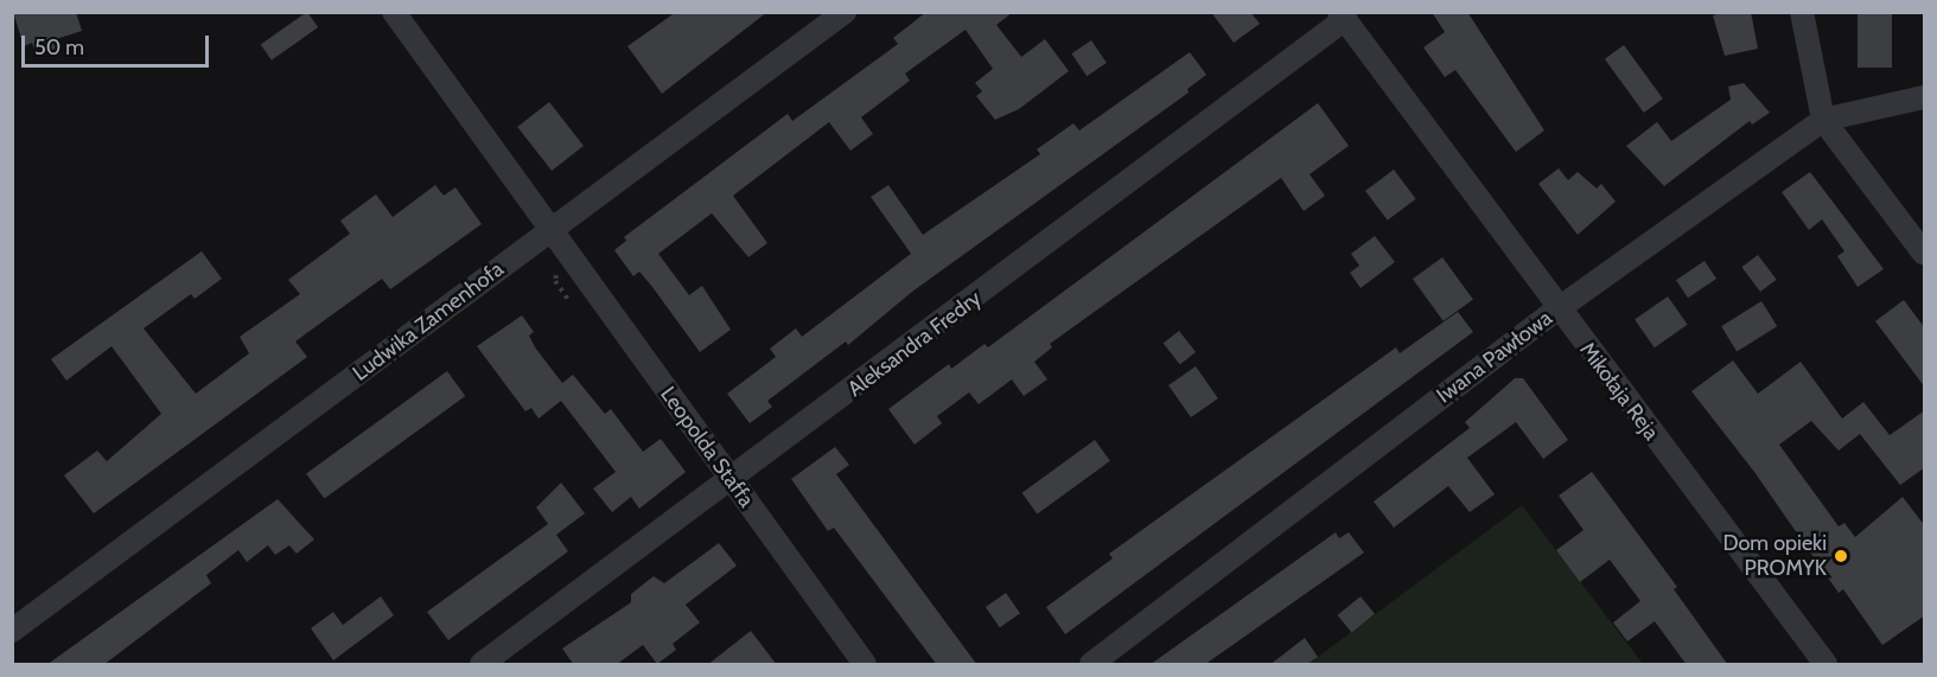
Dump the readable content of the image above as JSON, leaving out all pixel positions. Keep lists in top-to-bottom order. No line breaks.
{"streets":{"street":["Ludwika Zamenhofa","Aleksandra Fredry","Iwana Pawłowa","Mikołaja Reja","Leopolda Staffa"]},"crossings":[["Ludwika Zamenhofa","Leopolda Staffa"],["Aleksandra Fredry","Mikołaja Reja"],["Aleksandra Fredry","Leopolda Staffa"],["Iwana Pawłowa","Mikołaja Reja"]],"places":["Dom opieki PROMYK"],"scale_bar":"50 m"}
